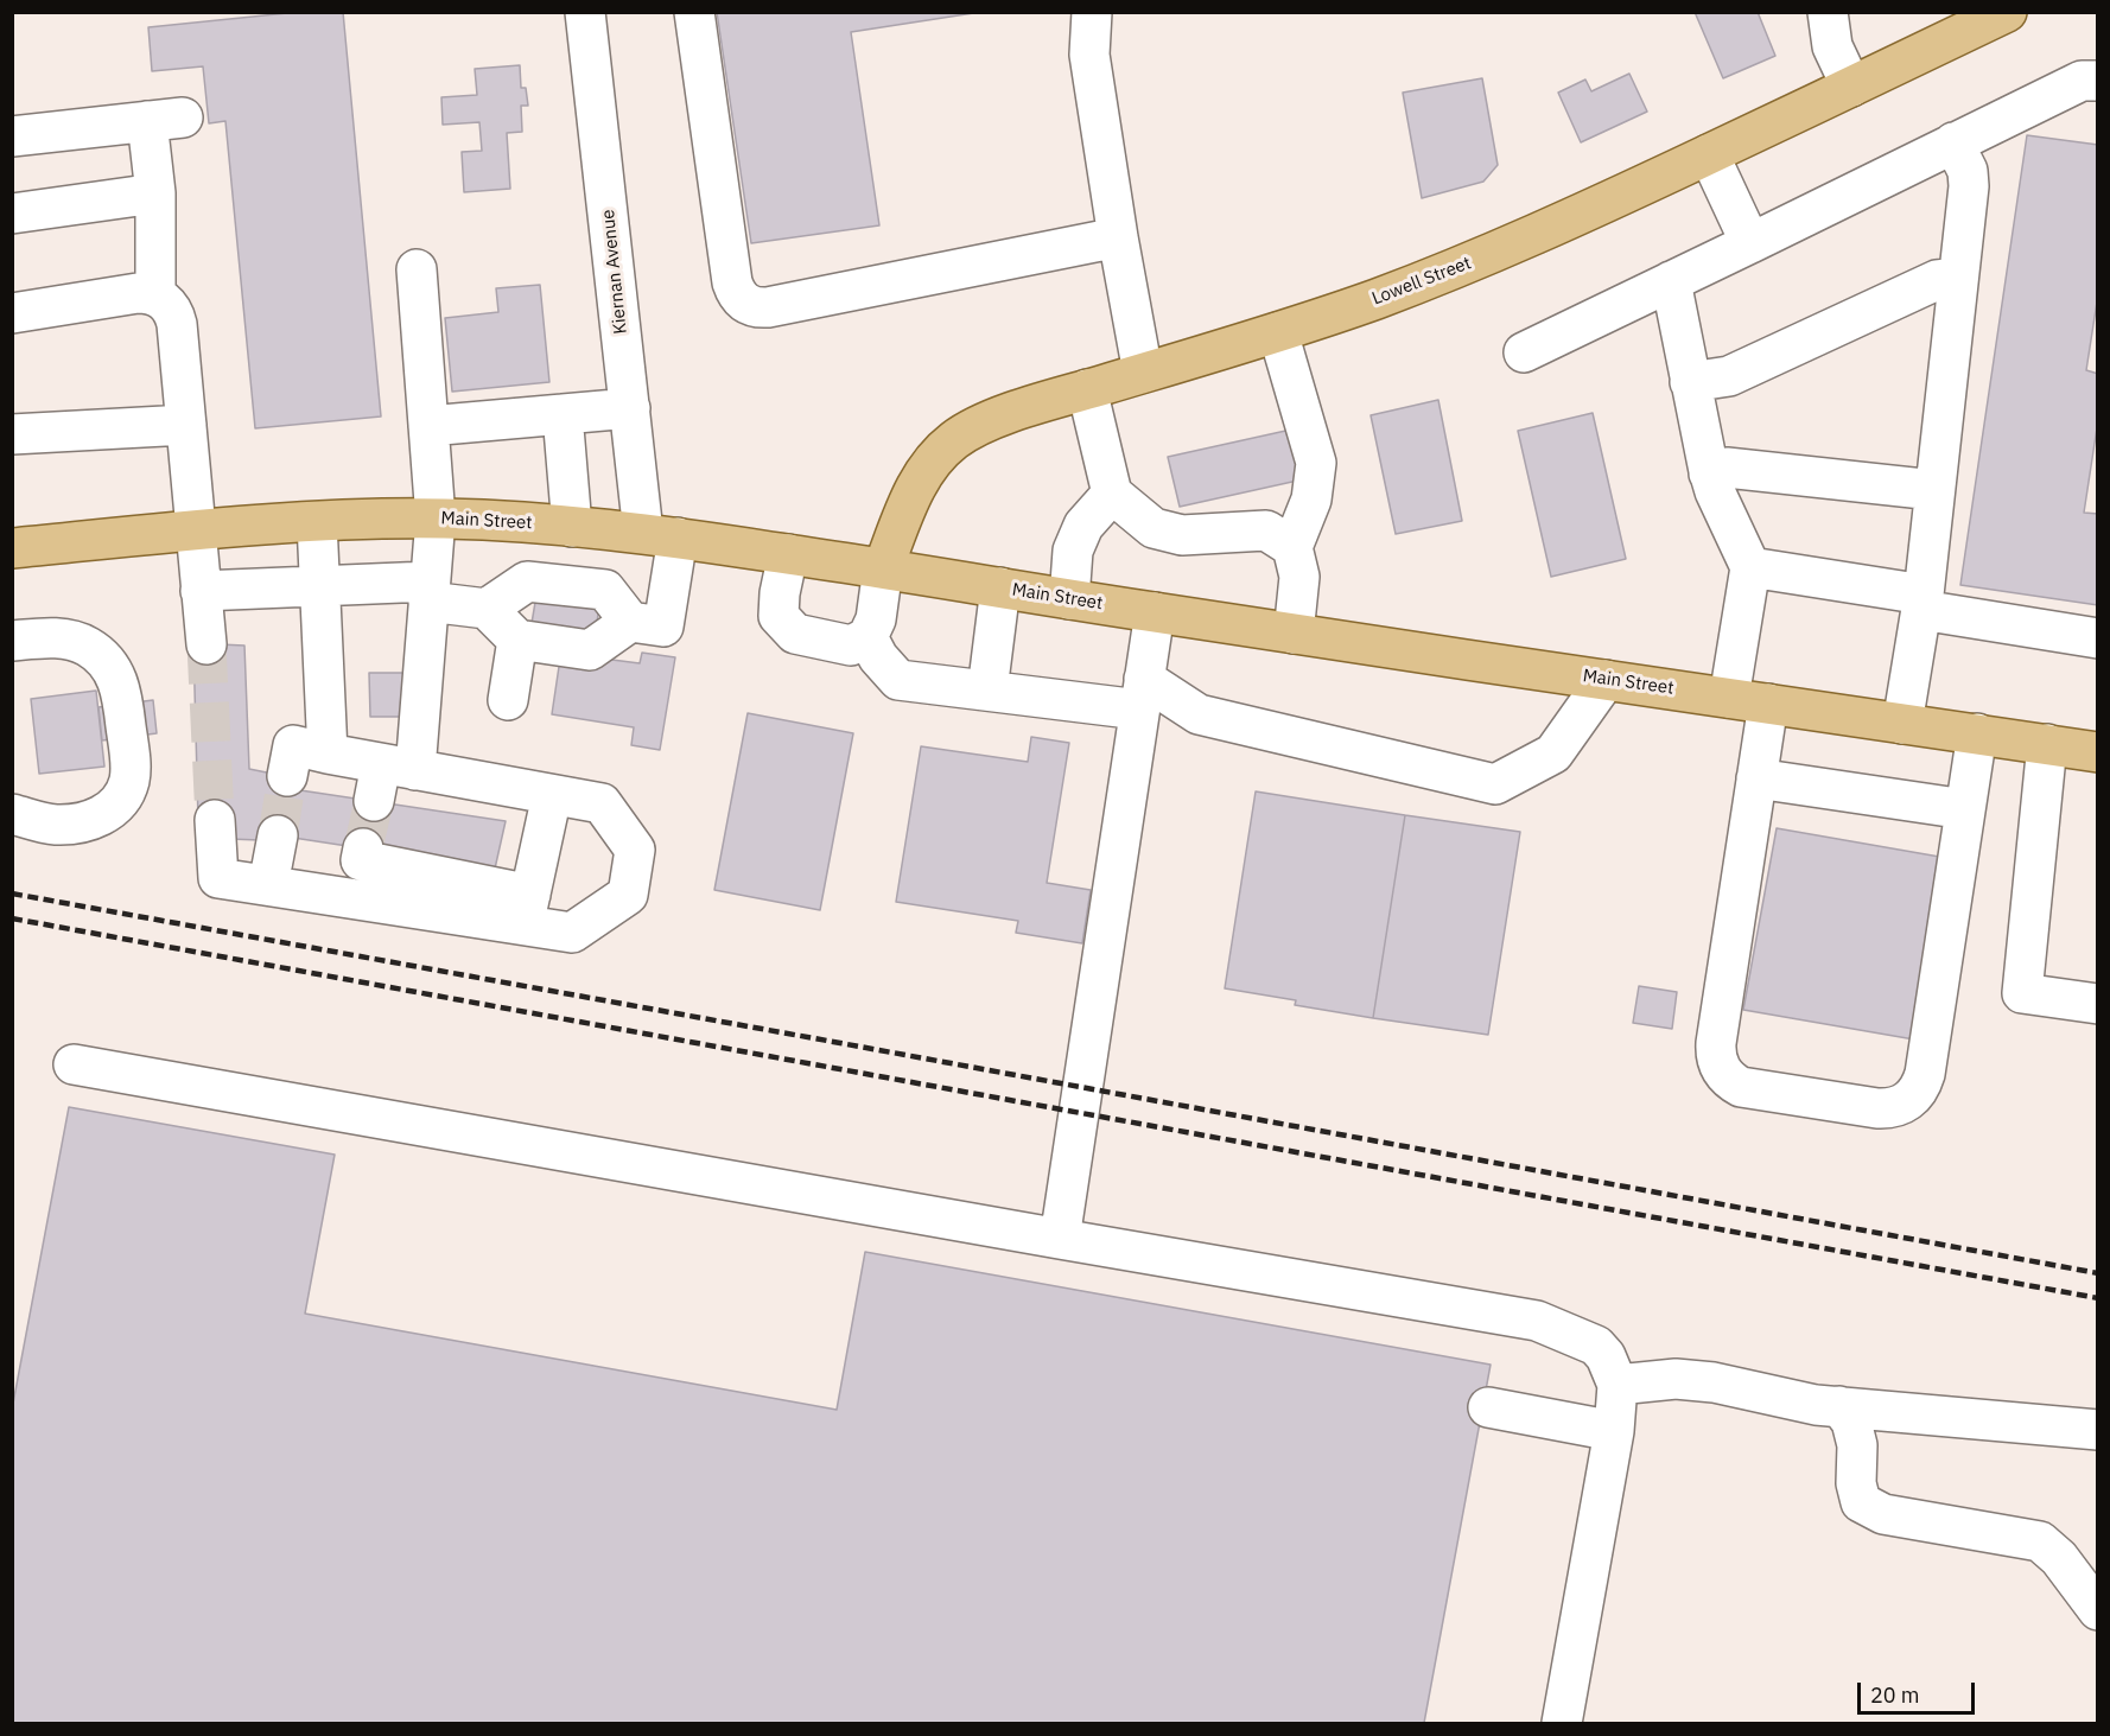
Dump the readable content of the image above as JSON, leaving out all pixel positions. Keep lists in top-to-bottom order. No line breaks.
{"streets":{"main road":["Lowell Street","Main Street"],"street":["Kiernan Avenue"]},"crossings":[["Kiernan Avenue","Main Street"],["Lowell Street","Main Street"]],"scale_bar":"20 m"}
